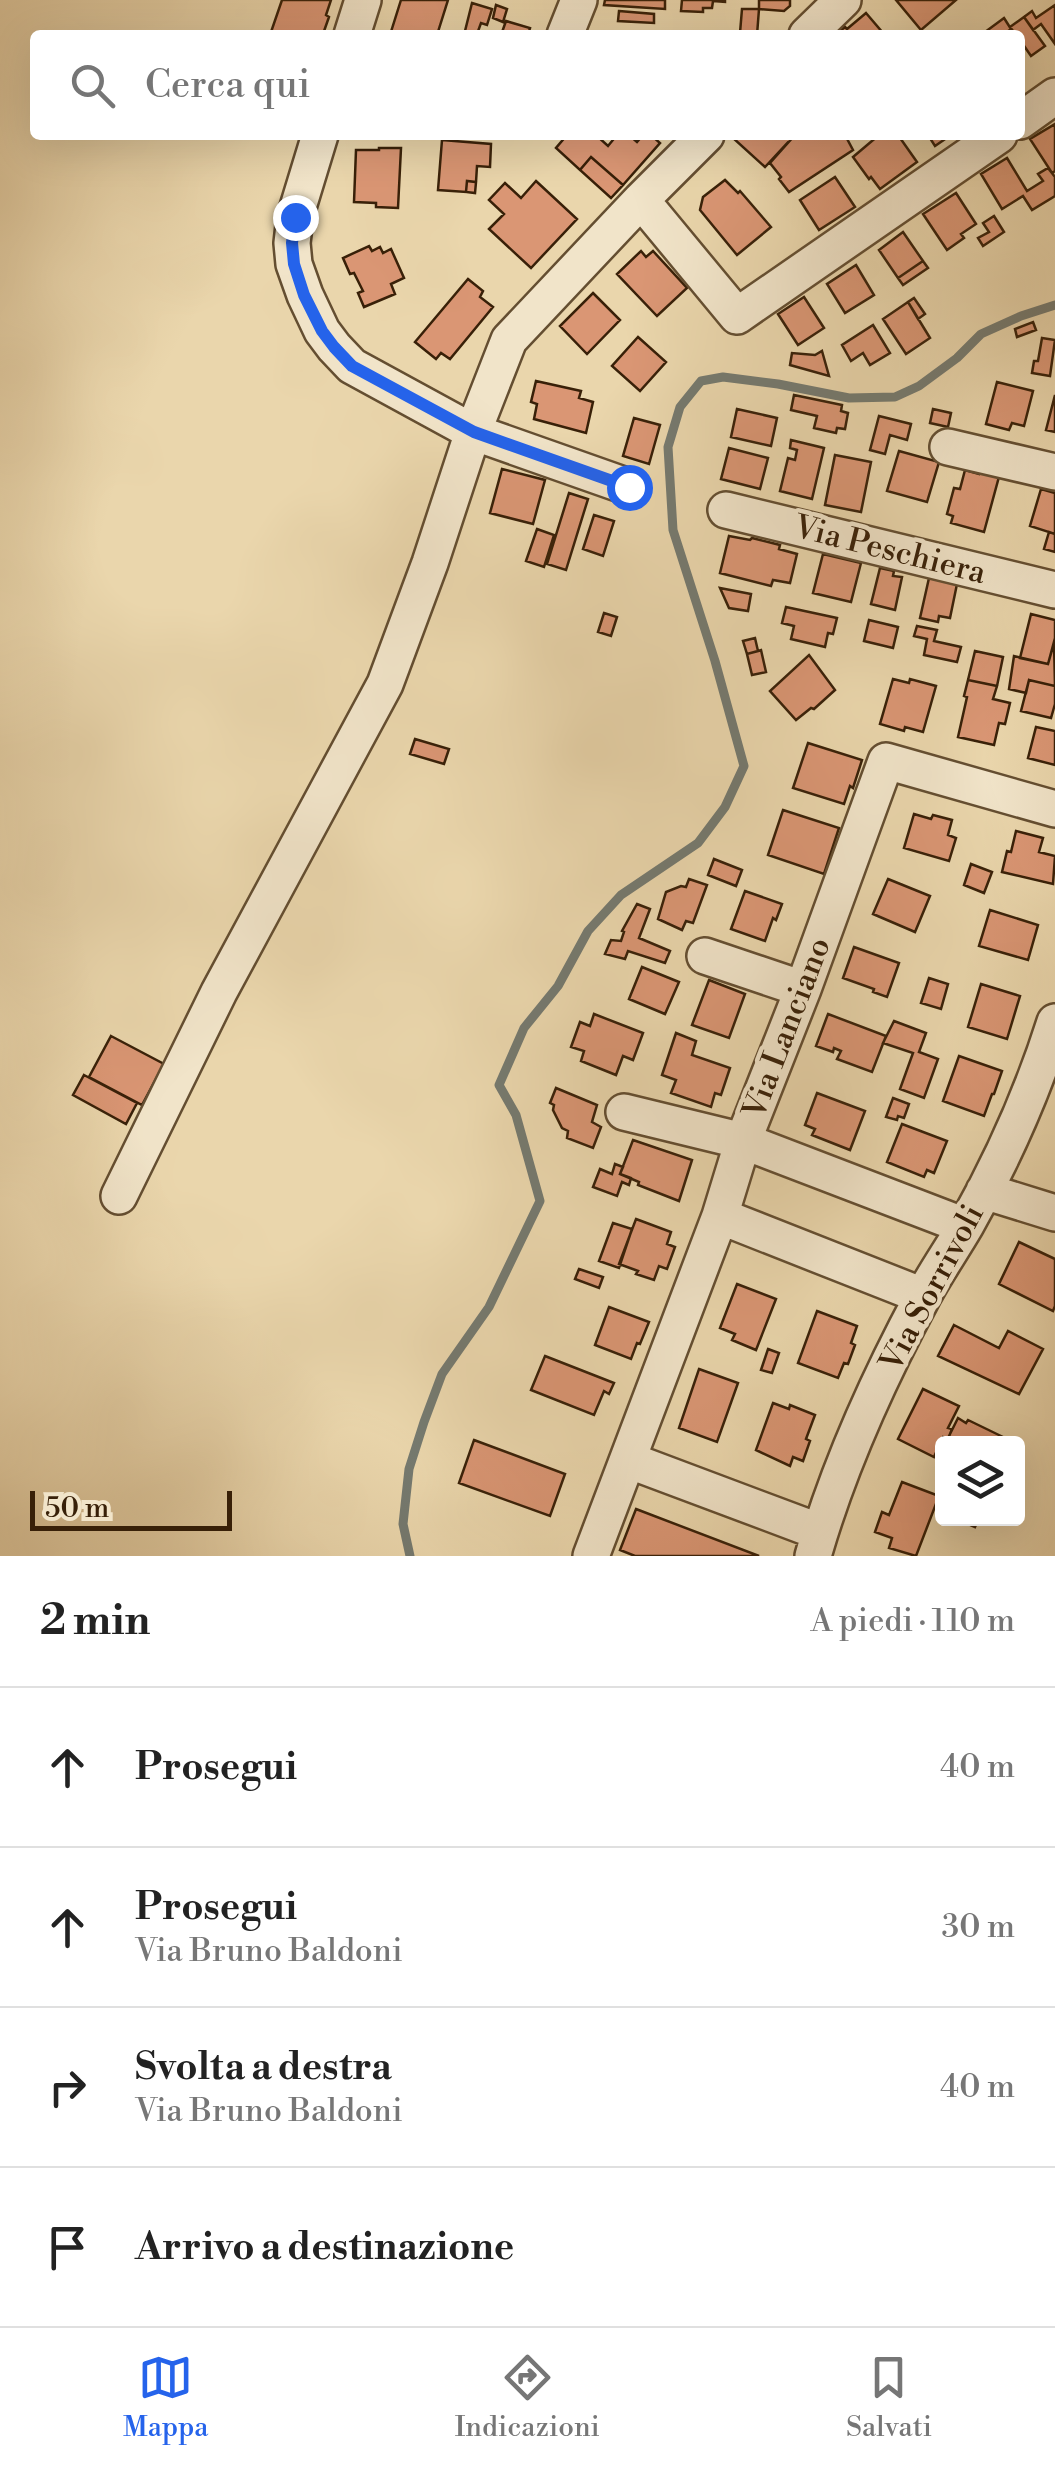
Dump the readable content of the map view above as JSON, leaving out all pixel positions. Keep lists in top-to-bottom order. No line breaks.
{"streets":{"street":["Via Peschiera","Via Lanciano","Via Sorrivoli"]},"scale_bar":"50 m","page":{"search":"Cerca qui","scale":"50 m","heading":["2 min","A piedi · 110 m"],"list":[["Prosegui","40 m"],["Prosegui","Via Bruno Baldoni","30 m"],["Svolta a destra","Via Bruno Baldoni","40 m"],"Arrivo a destinazione"],"nav":["Mappa","Indicazioni","Salvati"]}}
